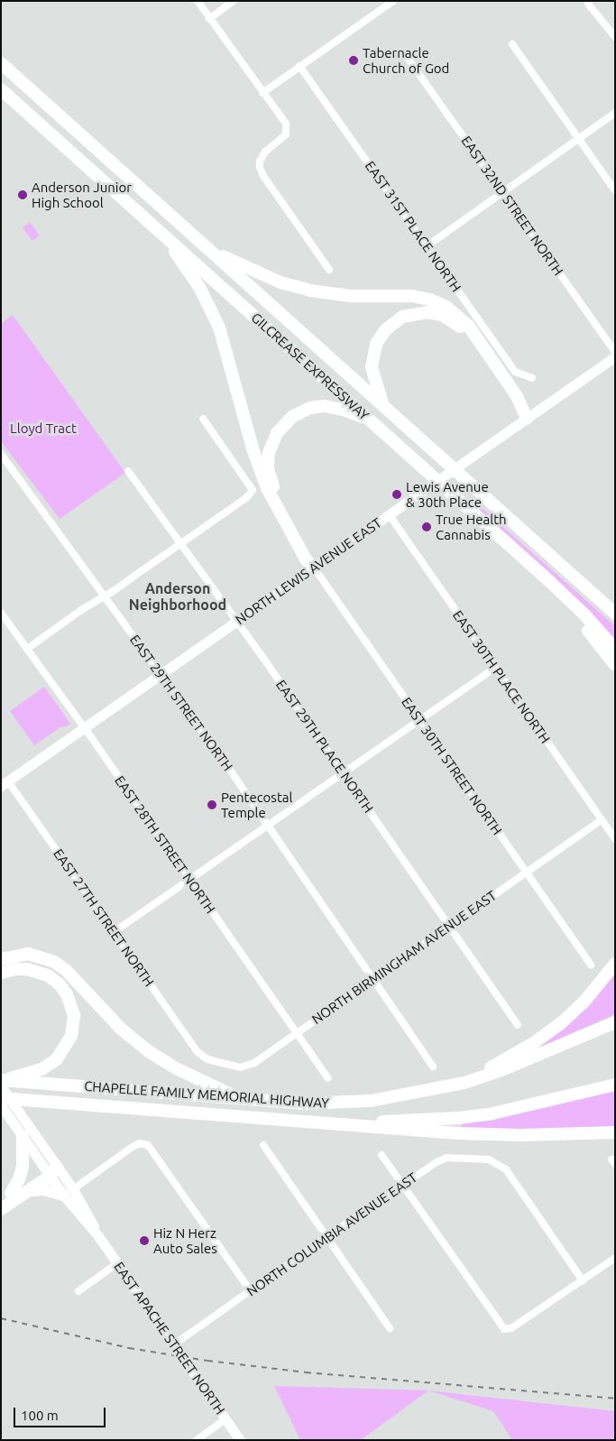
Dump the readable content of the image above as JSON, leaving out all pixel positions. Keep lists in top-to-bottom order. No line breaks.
{"streets":{"highway":["GILCREASE EXPRESSWAY","CHAPELLE FAMILY MEMORIAL HIGHWAY"],"main road":["NORTH LEWIS AVENUE EAST","EAST APACHE STREET NORTH"],"street":["EAST 32ND STREET NORTH","EAST 31ST PLACE NORTH","EAST 30TH PLACE NORTH","EAST 29TH STREET NORTH","EAST 29TH PLACE NORTH","EAST 30TH STREET NORTH","EAST 28TH STREET NORTH","EAST 27TH STREET NORTH","NORTH BIRMINGHAM AVENUE EAST","NORTH COLUMBIA AVENUE EAST"]},"crossings":[["NORTH LEWIS AVENUE EAST","EAST 30TH PLACE NORTH"],["NORTH LEWIS AVENUE EAST","EAST 29TH STREET NORTH"],["NORTH LEWIS AVENUE EAST","EAST 29TH PLACE NORTH"],["NORTH LEWIS AVENUE EAST","EAST 30TH STREET NORTH"],["NORTH LEWIS AVENUE EAST","EAST 28TH STREET NORTH"],["NORTH LEWIS AVENUE EAST","EAST 27TH STREET NORTH"],["EAST 30TH PLACE NORTH","NORTH BIRMINGHAM AVENUE EAST"],["EAST 29TH STREET NORTH","NORTH BIRMINGHAM AVENUE EAST"],["EAST 29TH PLACE NORTH","NORTH BIRMINGHAM AVENUE EAST"],["EAST 30TH STREET NORTH","NORTH BIRMINGHAM AVENUE EAST"],["EAST 28TH STREET NORTH","NORTH BIRMINGHAM AVENUE EAST"],["EAST 27TH STREET NORTH","NORTH BIRMINGHAM AVENUE EAST"],["NORTH COLUMBIA AVENUE EAST","EAST APACHE STREET NORTH"]],"districts":["Anderson Neighborhood"],"parks":["Lloyd Tract"],"places":["Tabernacle Church of God","Anderson Junior High School","Lewis Avenue & 30th Place","True Health Cannabis","Pentecostal Temple","Hiz N Herz Auto Sales"],"scale_bar":"100 m"}
